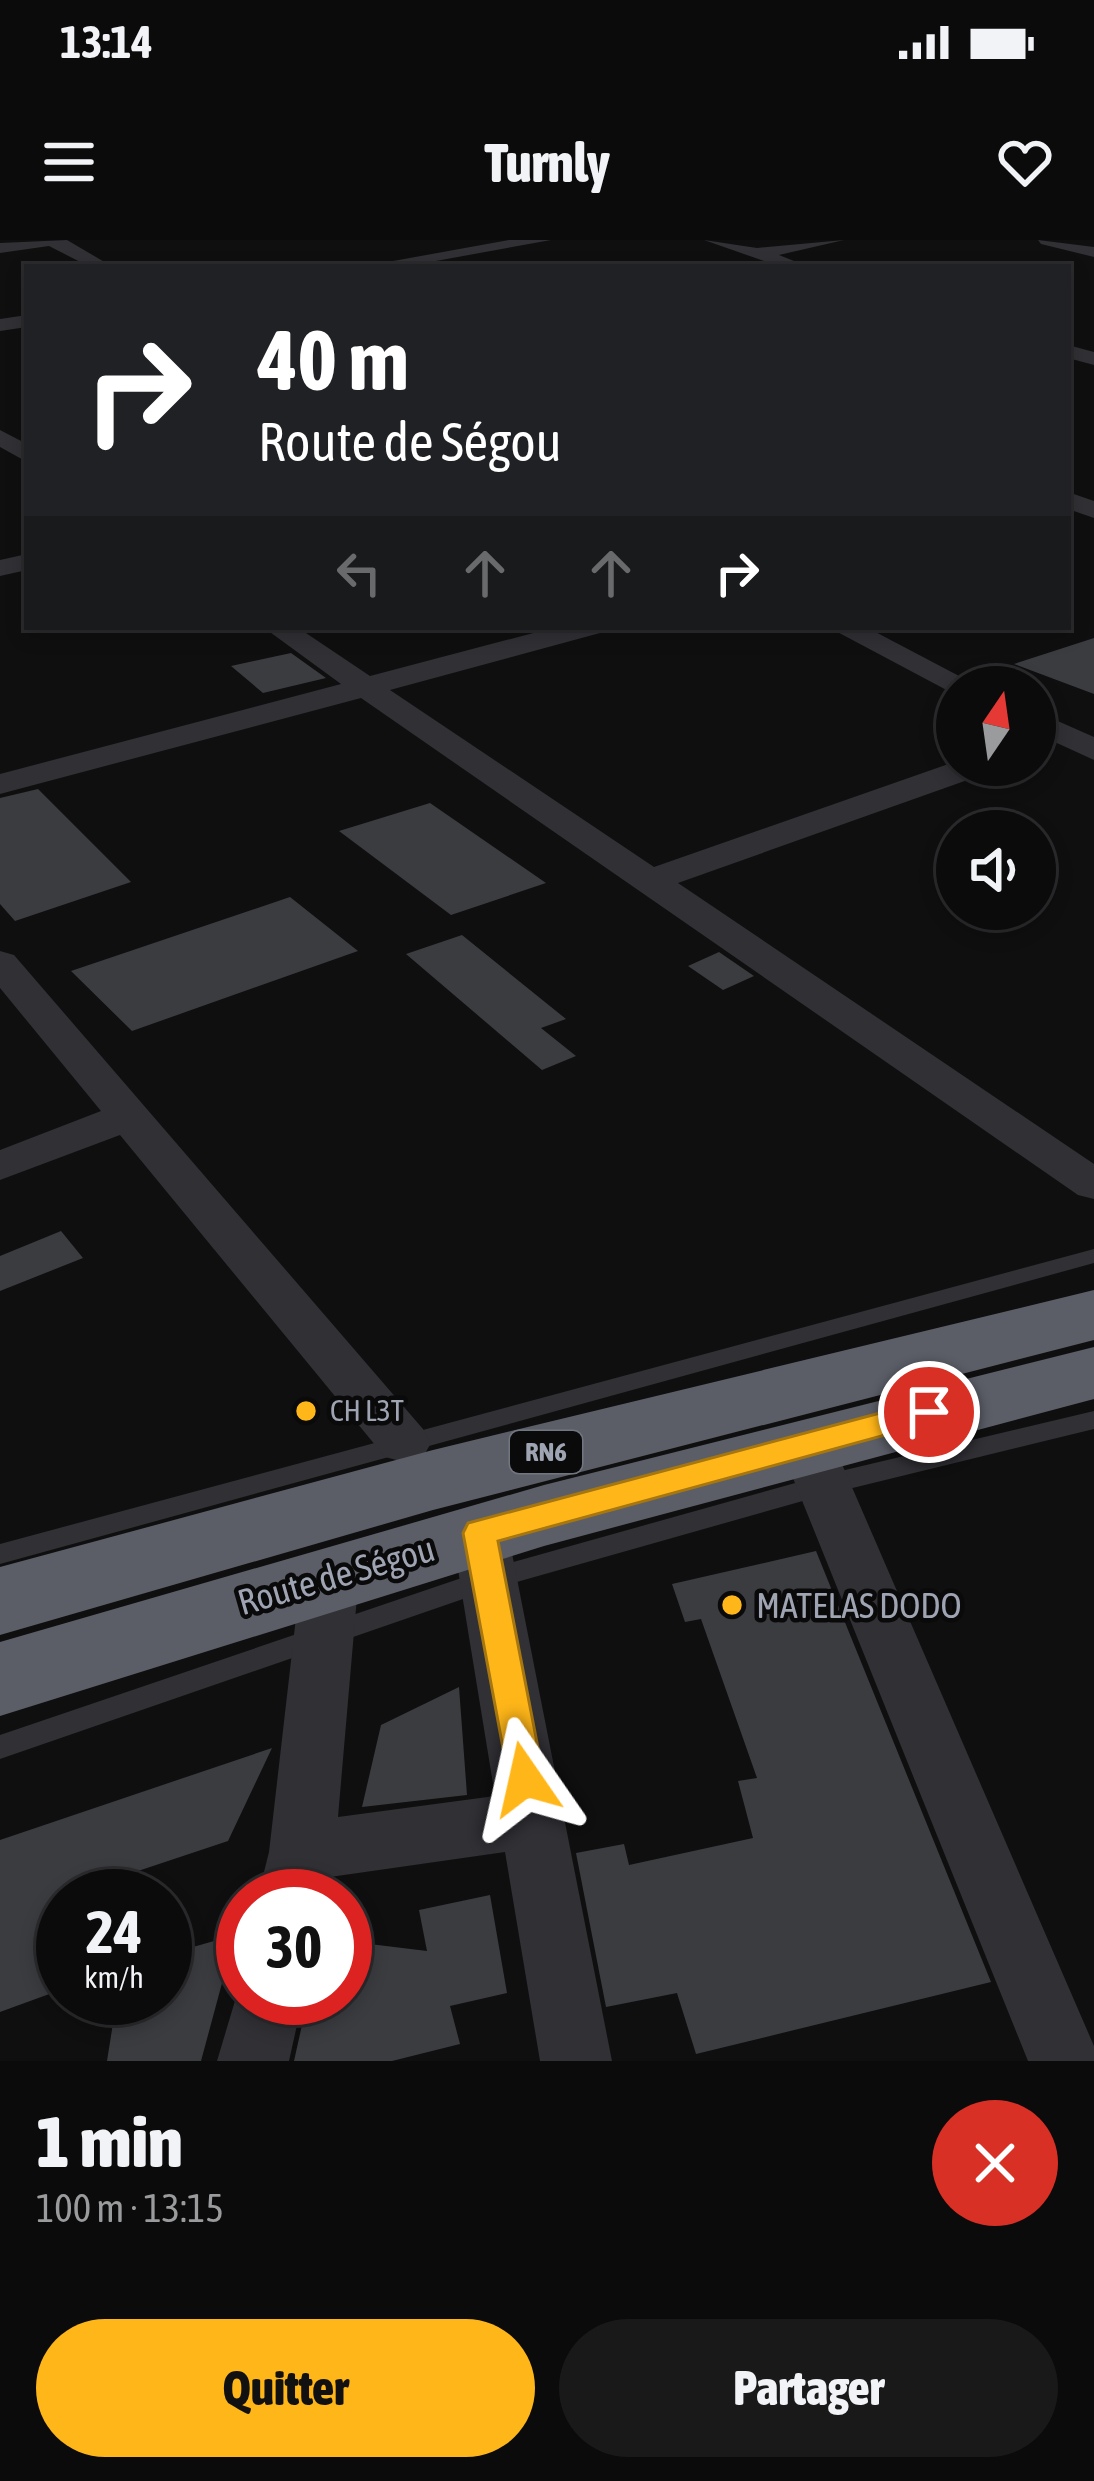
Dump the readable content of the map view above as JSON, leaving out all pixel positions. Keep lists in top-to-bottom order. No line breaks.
{"streets":{"highway":["RN6","Route de Ségou"]},"places":["CH L3T","MATELAS DODO"],"north":"top","page":{"status":"13:14","header":"Turnly","turn":["40 m","Route de Ségou"],"speed":"24 km/h","limit":"30","heading":["1 min","100 m · 13:15"],"buttons":["Quitter","Partager"]}}
